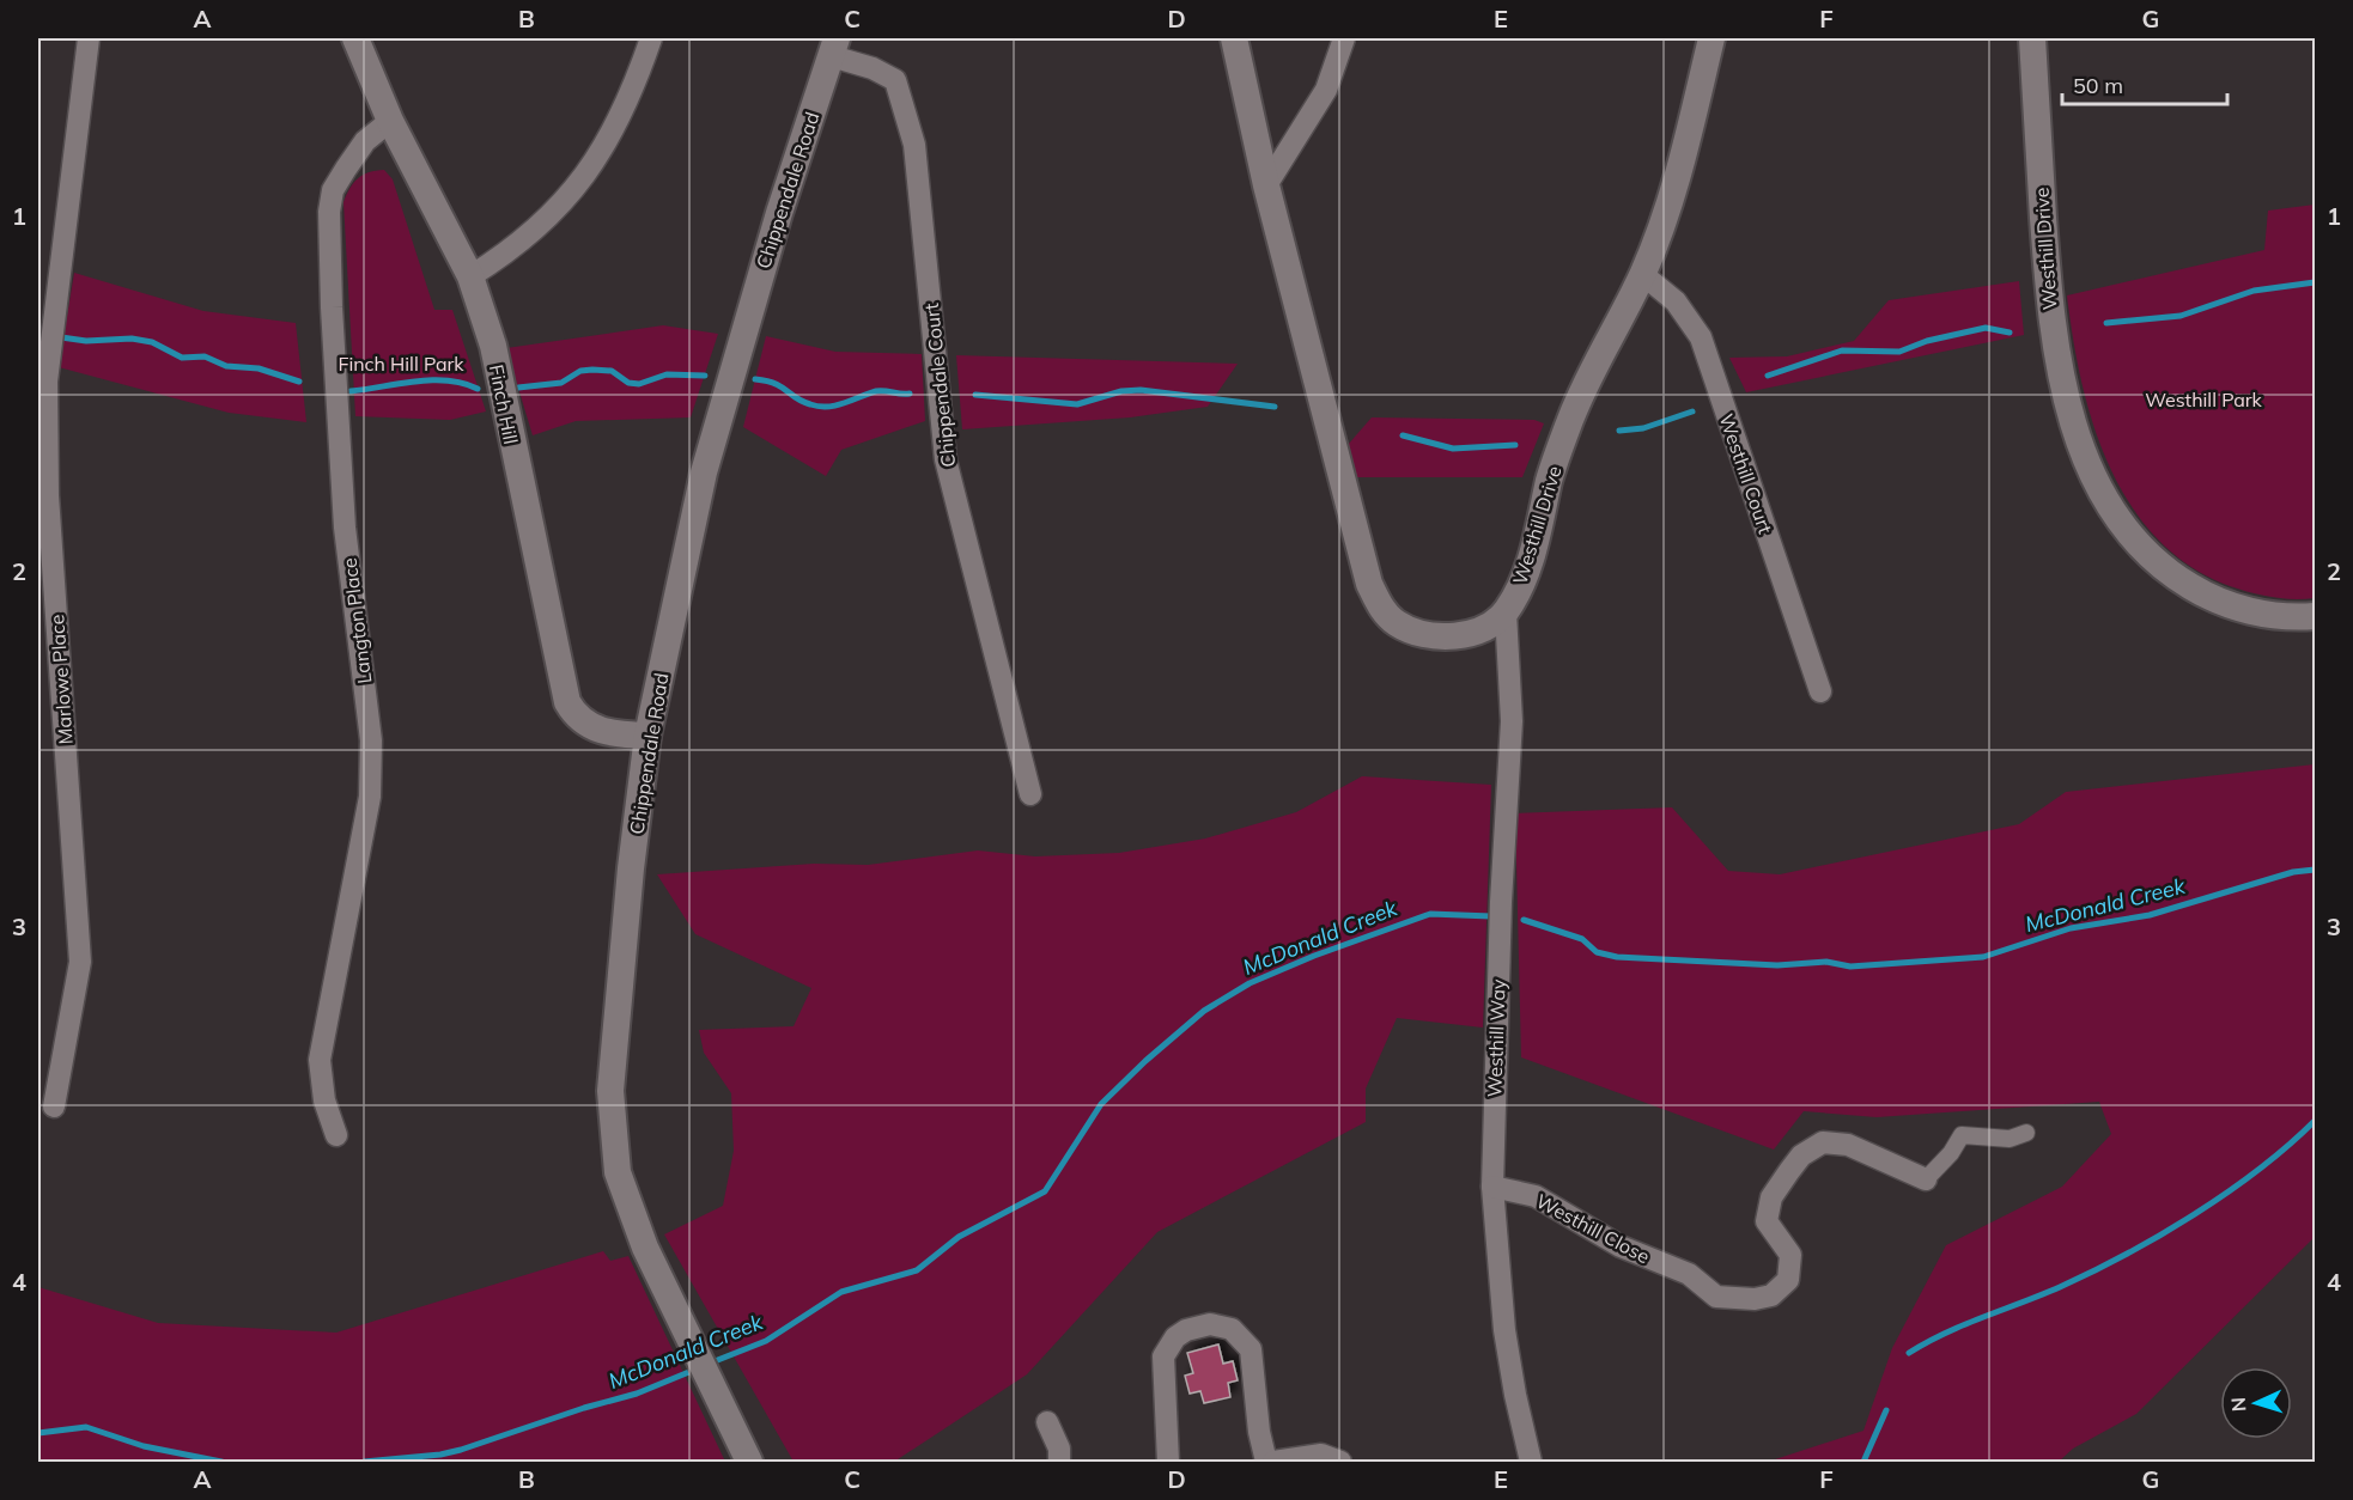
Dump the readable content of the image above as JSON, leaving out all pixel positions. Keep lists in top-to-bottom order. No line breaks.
{"streets":{"street":["Chippendale Road","Westhill Drive","Chippendale Court","Finch Hill","Westhill Court","Langton Place","Marlowe Place","Westhill Way","Westhill Close"]},"crossings":[["Chippendale Road","Chippendale Court"],["Chippendale Road","Finch Hill"],["Westhill Drive","Westhill Court"],["Westhill Drive","Westhill Way"],["Finch Hill","Langton Place"],["Westhill Way","Westhill Close"]],"water":["McDonald Creek"],"parks":["Finch Hill Park","Westhill Park"],"scale_bar":"50 m","north":"left","grid":{"columns":["A","B","C","D","E","F","G"],"rows":["1","2","3","4"]}}
